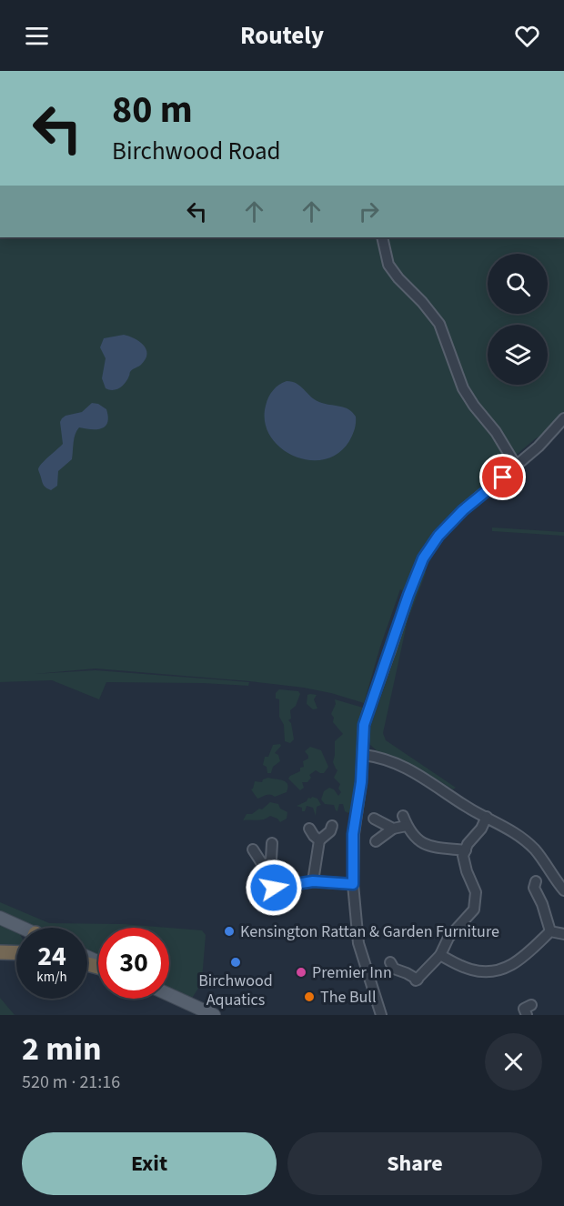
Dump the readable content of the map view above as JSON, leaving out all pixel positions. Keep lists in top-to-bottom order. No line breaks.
{"places":["Kensington Rattan & Garden Furniture","Birchwood Aquatics","Premier Inn","The Bull"],"page":{"header":"Routely","turn":["80 m","Birchwood Road"],"speed":"24 km/h","limit":"30","heading":["2 min","520 m · 21:16"],"buttons":["Exit","Share"]}}
